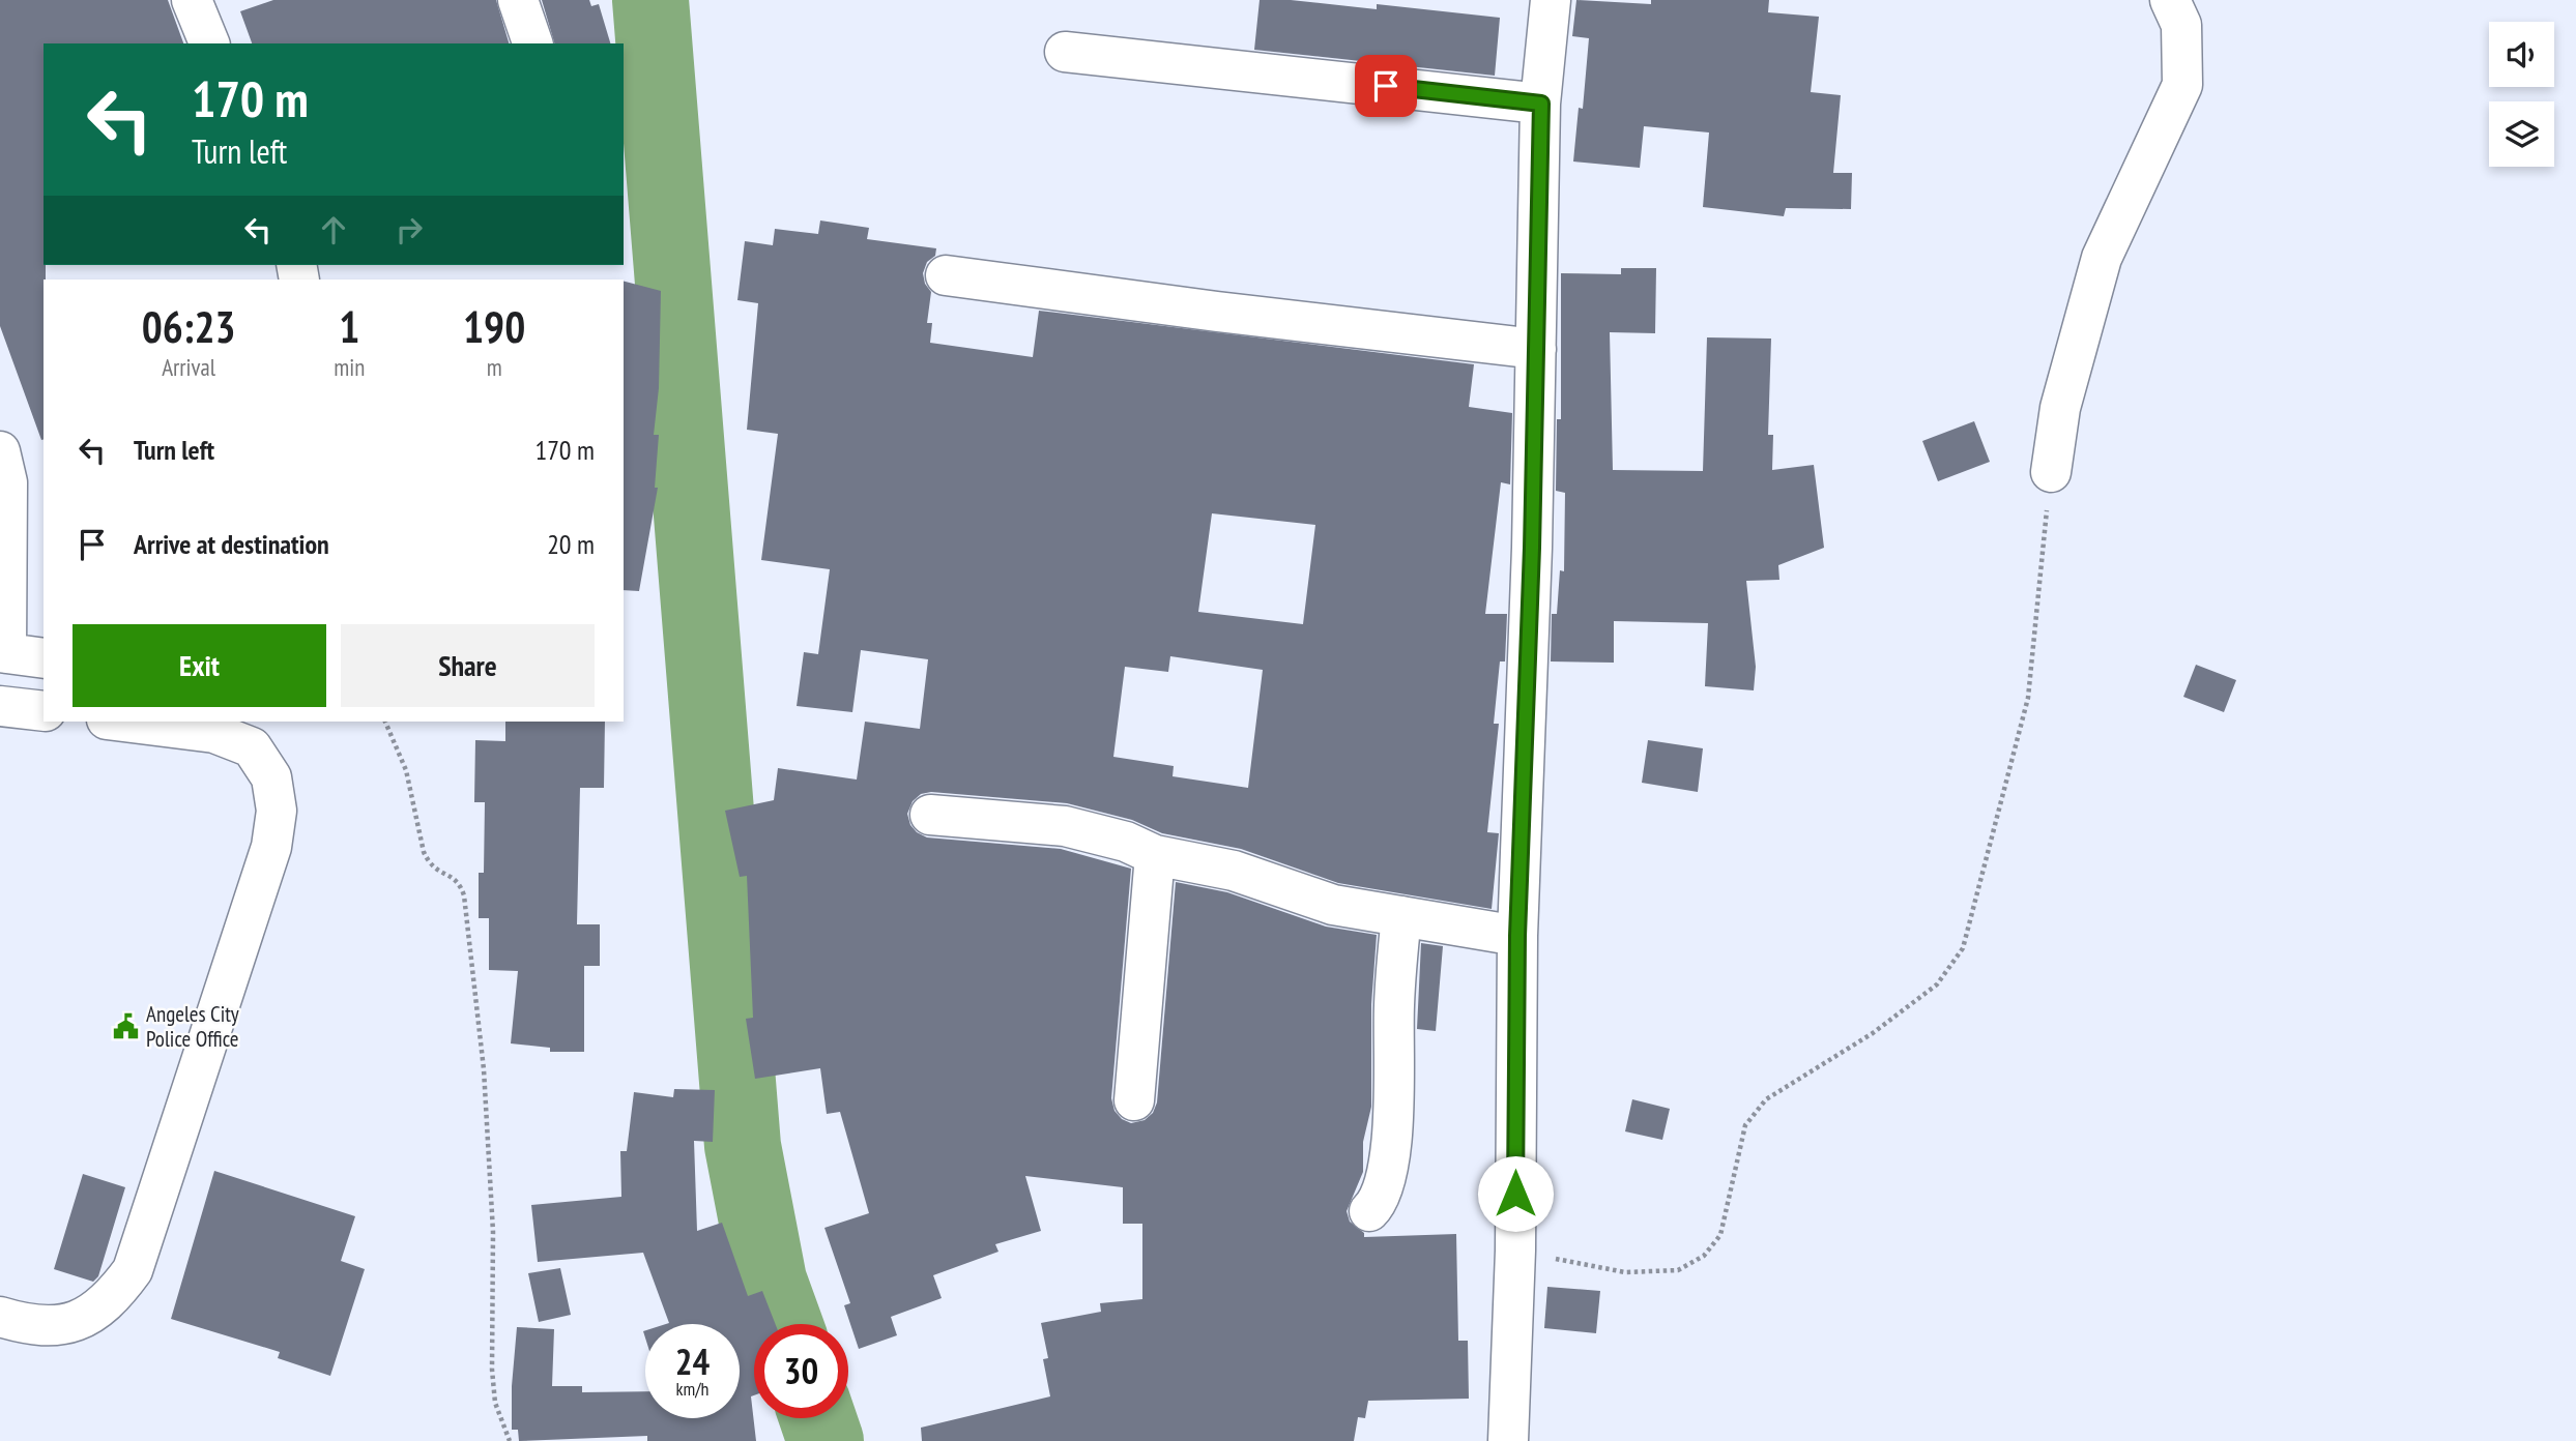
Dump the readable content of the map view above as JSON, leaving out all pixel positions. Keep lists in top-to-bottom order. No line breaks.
{"places":{"public building":["Angeles City Police Office"]},"page":{"turn":["170 m","Turn left"],"eta":["06:23","Arrival","1","min","190","m"],"list":[{"name":"Turn left","value":"170 m"},{"name":"Arrive at destination","value":"20 m"}],"buttons":["Exit","Share"],"speed":"24 km/h","limit":"30"}}
